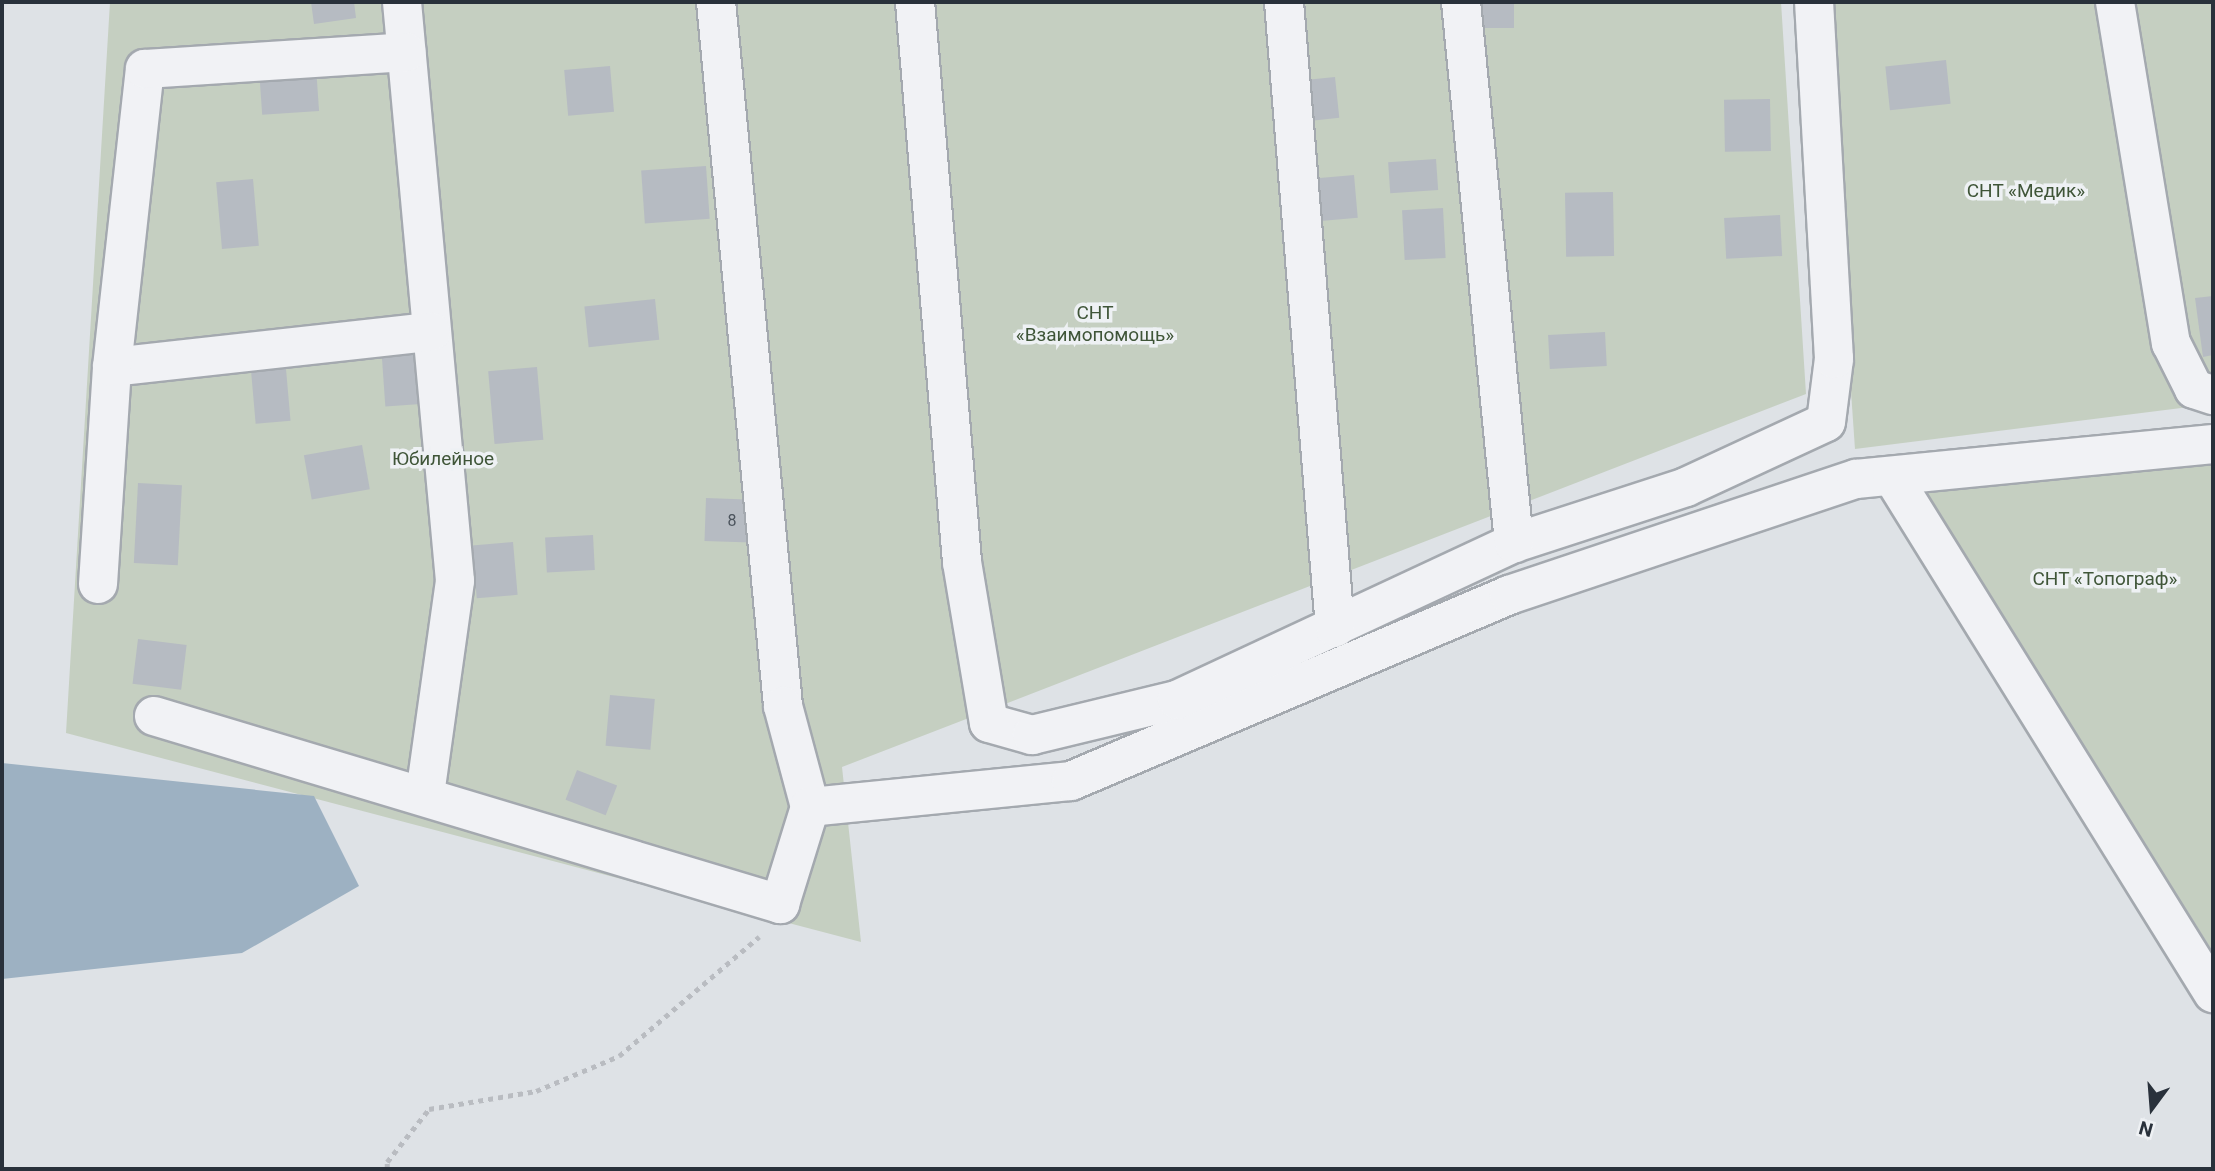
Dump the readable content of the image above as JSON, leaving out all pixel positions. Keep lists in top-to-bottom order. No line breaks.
{"parks":["СНТ «Медик»","СНТ «Взаимопомощь»","Юбилейное","СНТ «Топограф»"],"house_numbers":["8"],"north":"bottom"}
